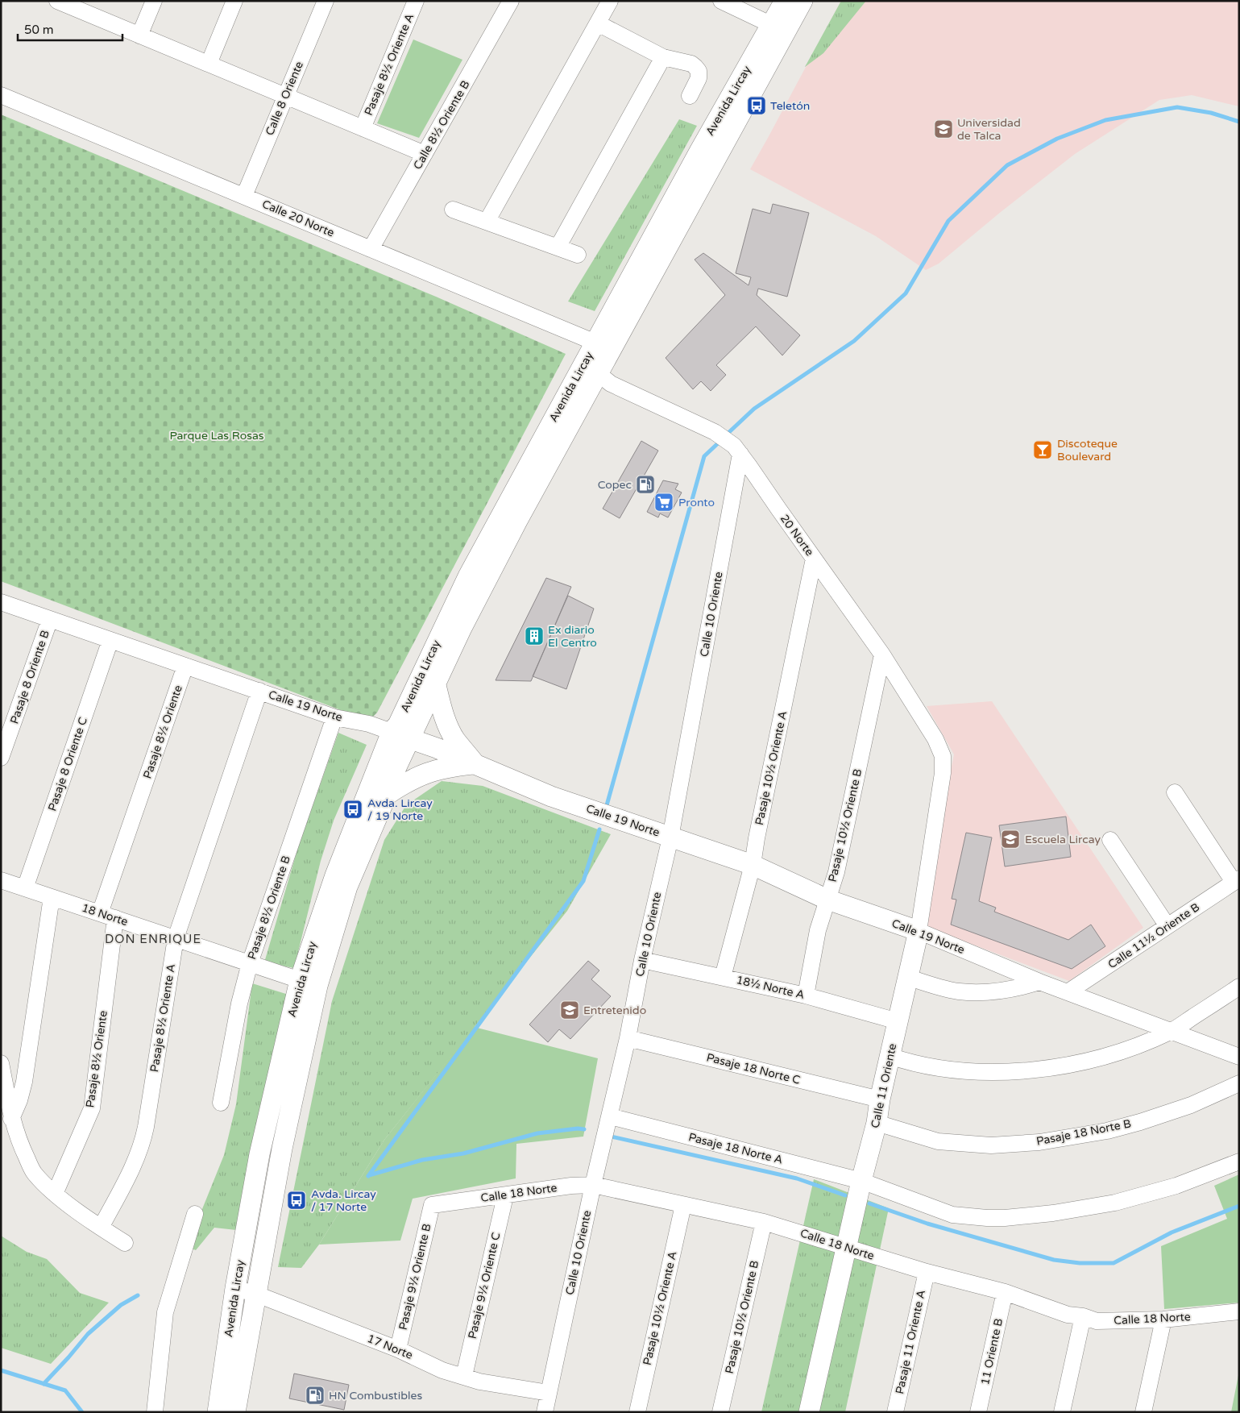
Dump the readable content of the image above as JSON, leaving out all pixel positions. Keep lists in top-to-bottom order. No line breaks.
{"streets":{"main road":["Avenida Lircay","Calle 19 Norte","Calle 11 Oriente"],"street":["Pasaje 8½ Oriente A","Calle 8 Oriente","Calle 8½ Oriente B","Calle 20 Norte","20 Norte","Calle 10 Oriente","Pasaje 8 Oriente B","Pasaje 8½ Oriente","Pasaje 8 Oriente C","Pasaje 10½ Oriente A","Pasaje 10½ Oriente B","Pasaje 8½ Oriente B","18 Norte","Calle 11½ Oriente B","18½ Norte A","Pasaje 18 Norte C","Pasaje 18 Norte B","Pasaje 18 Norte A","Calle 18 Norte","Pasaje 9½ Oriente B","Pasaje 9½ Oriente C","Pasaje 11 Oriente A","17 Norte","11 Oriente B"]},"crossings":[["Pasaje 8½ Oriente A","Calle 19 Norte"],["Pasaje 8½ Oriente A","18 Norte"],["Calle 8 Oriente","Calle 20 Norte"],["Avenida Lircay","Calle 20 Norte"],["Avenida Lircay","20 Norte"],["Avenida Lircay","Calle 19 Norte"],["Avenida Lircay","18 Norte"],["Avenida Lircay","17 Norte"],["Calle 8½ Oriente B","Calle 20 Norte"],["20 Norte","Calle 10 Oriente"],["20 Norte","Pasaje 10½ Oriente A"],["20 Norte","Pasaje 10½ Oriente B"],["20 Norte","Calle 11 Oriente"],["Calle 10 Oriente","Calle 19 Norte"],["Calle 10 Oriente","18½ Norte A"],["Calle 10 Oriente","Pasaje 18 Norte C"],["Calle 10 Oriente","Pasaje 18 Norte A"],["Calle 10 Oriente","Calle 18 Norte"],["Calle 10 Oriente","17 Norte"],["Pasaje 8 Oriente B","Calle 19 Norte"],["Calle 19 Norte","Pasaje 8½ Oriente"],["Calle 19 Norte","Pasaje 8 Oriente C"],["Calle 19 Norte","Pasaje 10½ Oriente A"],["Calle 19 Norte","Pasaje 10½ Oriente B"],["Calle 19 Norte","Pasaje 8½ Oriente B"],["Calle 19 Norte","Calle 11½ Oriente B"],["Calle 19 Norte","Calle 11 Oriente"],["Pasaje 8½ Oriente","18 Norte"],["Pasaje 8 Oriente C","18 Norte"],["Pasaje 10½ Oriente A","18½ Norte A"],["Pasaje 10½ Oriente A","Calle 18 Norte"],["Pasaje 10½ Oriente B","18½ Norte A"],["Pasaje 10½ Oriente B","Calle 18 Norte"],["Pasaje 8½ Oriente B","18 Norte"],["18½ Norte A","Calle 11 Oriente"],["Pasaje 18 Norte C","Calle 11 Oriente"],["Calle 11 Oriente","Pasaje 18 Norte B"],["Calle 11 Oriente","Pasaje 18 Norte A"],["Calle 11 Oriente","Calle 18 Norte"],["Calle 18 Norte","Pasaje 9½ Oriente B"],["Calle 18 Norte","Pasaje 9½ Oriente C"],["Calle 18 Norte","Pasaje 11 Oriente A"],["Calle 18 Norte","11 Oriente B"],["Pasaje 9½ Oriente B","17 Norte"],["Pasaje 9½ Oriente C","17 Norte"]],"districts":["DON ENRIQUE"],"parks":["Parque Las Rosas"],"places":{"bus stop":["Teletón","Avda. Lircay / 19 Norte","Avda. Lircay / 17 Norte"],"school or university":["Universidad de Talca","Escuela Lircay","Entretenido"],"bar":["Discoteque Boulevard"],"fuel station":["Copec","HN Combustibles"],"supermarket":["Pronto"],"building":["Ex diario El Centro"]},"scale_bar":"50 m"}
